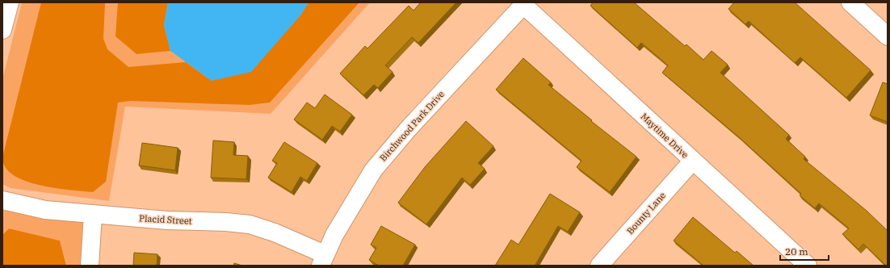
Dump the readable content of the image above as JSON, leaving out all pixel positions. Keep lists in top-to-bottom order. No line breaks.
{"streets":{"street":["Birchwood Park Drive","Maytime Drive","Bounty Lane","Placid Street"]},"crossings":[["Birchwood Park Drive","Maytime Drive"],["Birchwood Park Drive","Placid Street"],["Maytime Drive","Bounty Lane"]],"scale_bar":"20 m"}
